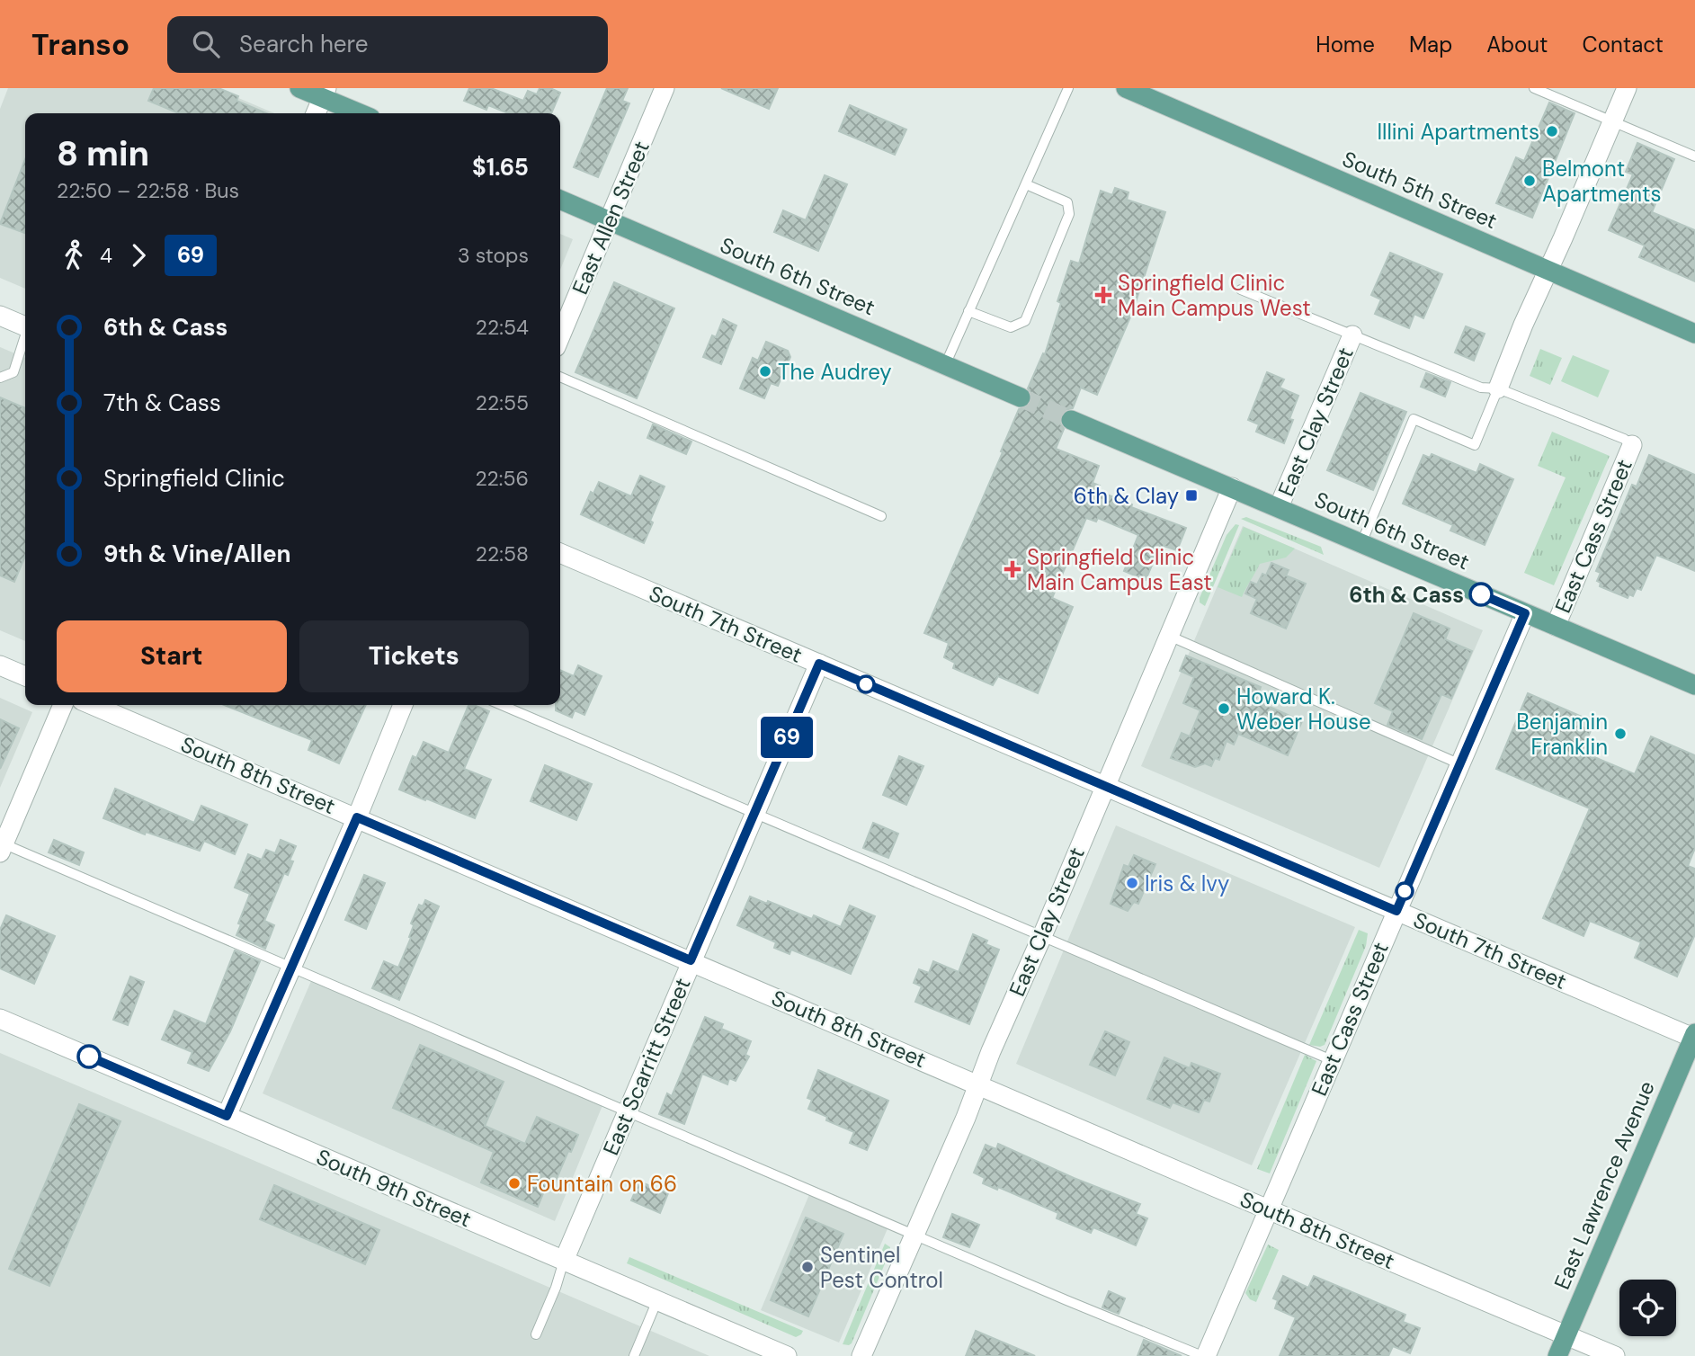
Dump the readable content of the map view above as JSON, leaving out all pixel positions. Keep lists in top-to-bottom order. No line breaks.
{"streets":{"main road":["South 5th Street","South 6th Street","East Lawrence Avenue"],"street":["East Allen Street","East Clay Street","East Cass Street","South 7th Street","South 8th Street","East Scarritt Street","South 9th Street"]},"crossings":[["East Allen Street","South 6th Street"],["South 6th Street","East Clay Street"],["South 6th Street","East Cass Street"],["East Clay Street","South 7th Street"],["East Clay Street","South 8th Street"],["East Cass Street","South 7th Street"],["East Cass Street","South 8th Street"],["South 7th Street","East Scarritt Street"],["South 7th Street","East Lawrence Avenue"],["South 8th Street","East Scarritt Street"],["South 8th Street","East Lawrence Avenue"],["East Scarritt Street","South 9th Street"]],"places":{"other":["Illini Apartments","Belmont Apartments","The Audrey","6th & Cass","Howard K. Weber House","Benjamin Franklin","Iris & Ivy","Fountain on 66","Sentinel Pest Control"],"health":["Springfield Clinic Main Campus West","Springfield Clinic Main Campus East"],"transit":["6th & Clay"]},"lines":["bus line 69"],"page":{"header":"Transo","search":"Search here","nav":["Home","Map","About","Contact"],"on_map":"69","heading":["8 min","22:50 – 22:58 · Bus","$1.65"],"legs":["4","69","3 stops"],"list":[{"name":"6th & Cass","value":"22:54"},{"name":"7th & Cass","value":"22:55"},{"name":"Springfield Clinic","value":"22:56"},{"name":"9th & Vine/Allen","value":"22:58"}],"buttons":["Start","Tickets"]}}
